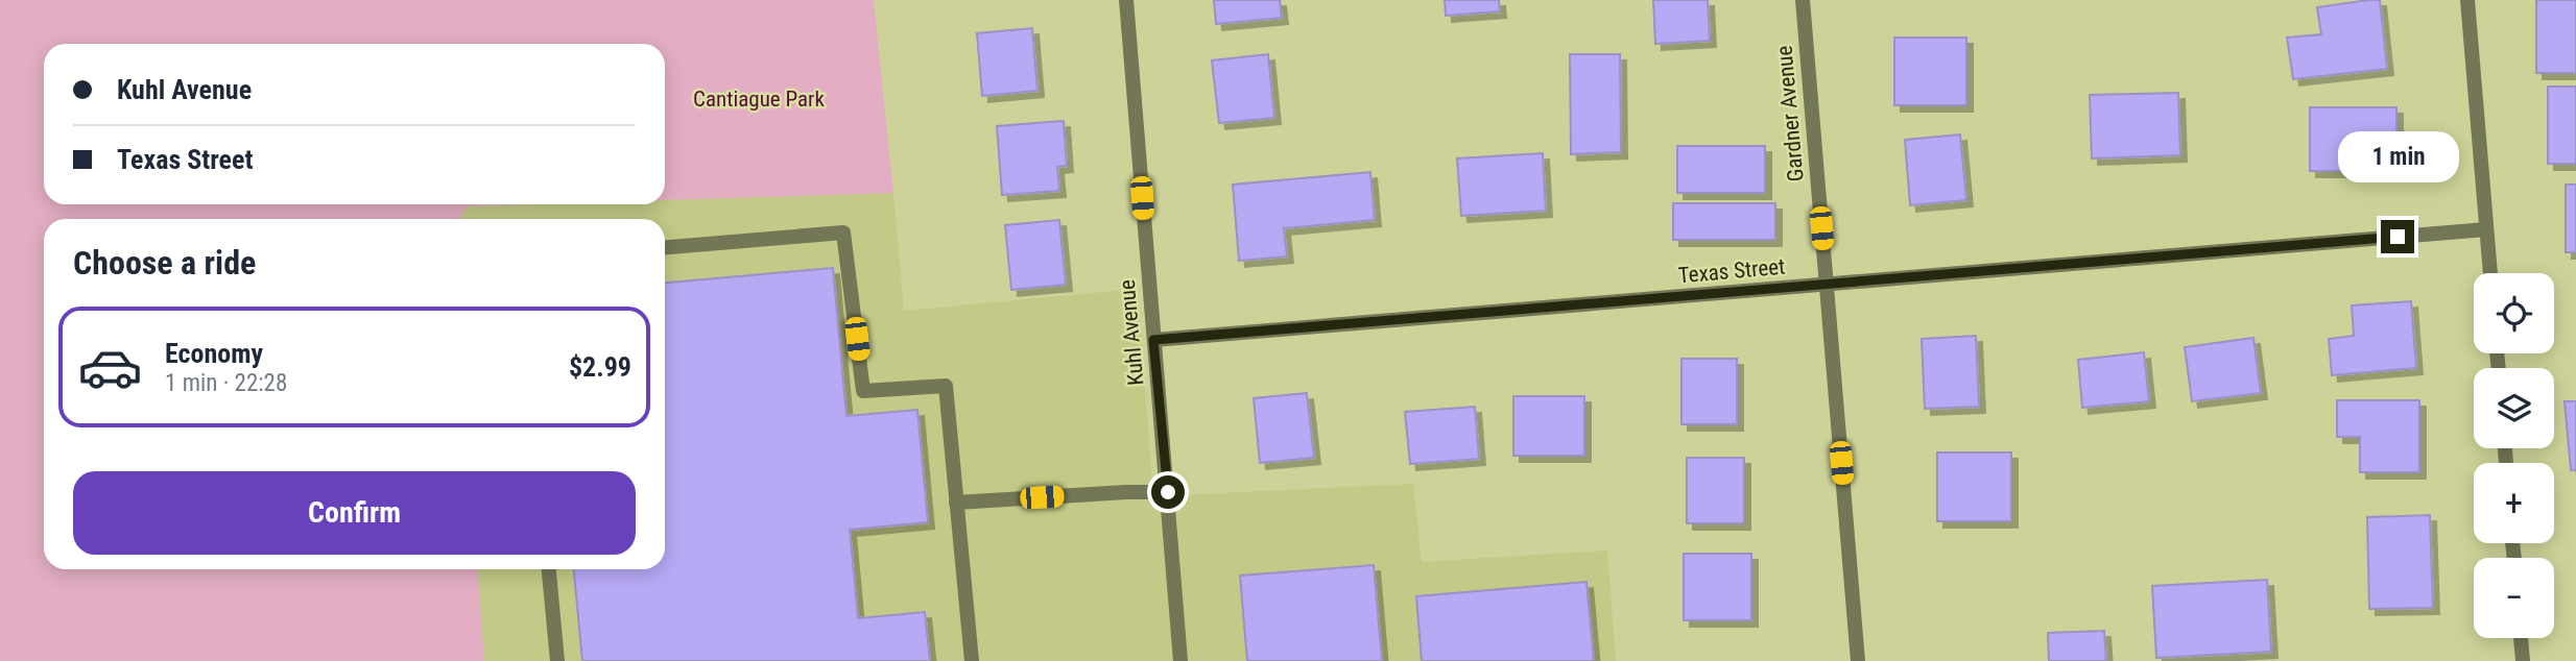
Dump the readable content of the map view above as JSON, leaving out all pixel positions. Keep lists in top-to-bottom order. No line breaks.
{"streets":{"street":["Gardner Avenue","Texas Street","Kuhl Avenue"]},"crossings":[["Gardner Avenue","Texas Street"],["Texas Street","Kuhl Avenue"]],"parks":["Cantiague Park"],"page":{"banner":["Kuhl Avenue","Texas Street"],"bubble":"1 min","heading":"Choose a ride","map_buttons":["+","−"],"list":[{"name":"Economy","note":"1 min · 22:28","value":"$2.99"}],"buttons":"Confirm"}}
